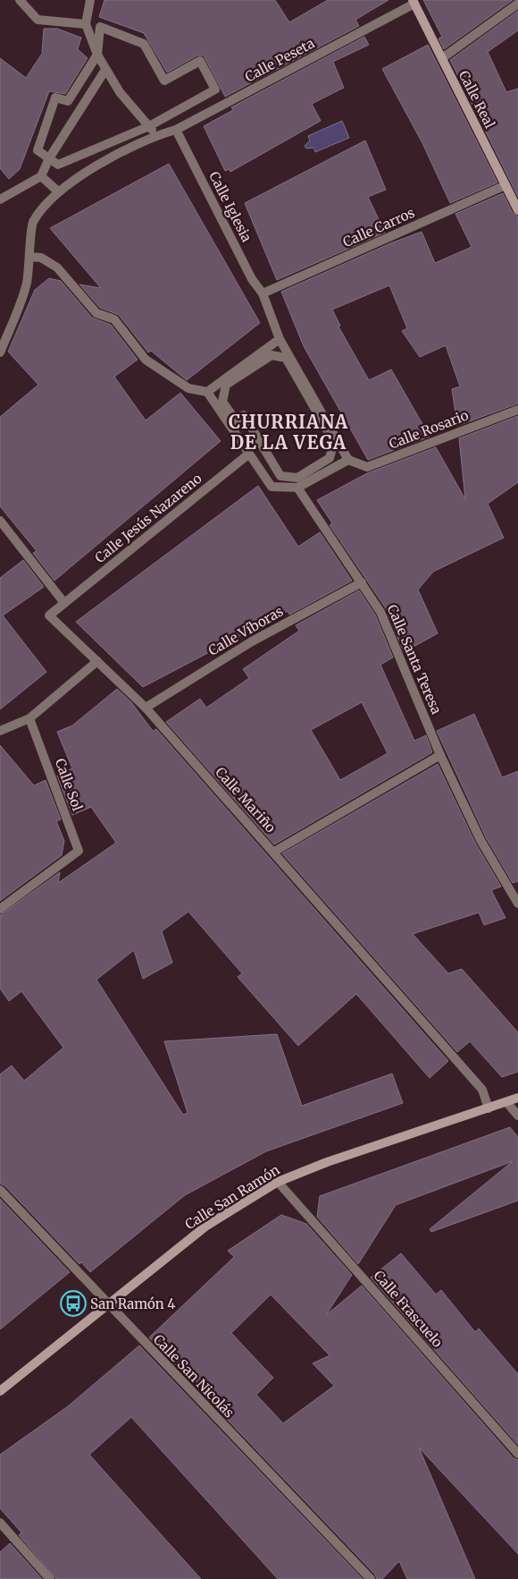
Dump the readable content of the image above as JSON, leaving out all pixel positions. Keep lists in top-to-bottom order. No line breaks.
{"streets":{"street":["Calle Peseta","Calle Real","Calle Iglesia","Calle Carros","Calle Rosario","Calle Jesús Nazareno","Calle Víboras","Calle Santa Teresa","Calle Sol","Calle Mariño","Calle San Ramón","Calle Frascuelo","Calle San Nicolás"]},"crossings":[["Calle Peseta","Calle Real"],["Calle Peseta","Calle Iglesia"],["Calle Real","Calle Carros"],["Calle Iglesia","Calle Carros"],["Calle Iglesia","Calle Rosario"],["Calle Jesús Nazareno","Calle Mariño"],["Calle Víboras","Calle Santa Teresa"],["Calle Víboras","Calle Mariño"],["Calle Mariño","Calle San Ramón"],["Calle San Ramón","Calle Frascuelo"],["Calle San Ramón","Calle San Nicolás"]],"districts":["CHURRIANA DE LA VEGA"],"places":{"bus stop":["San Ramón 4"]}}
